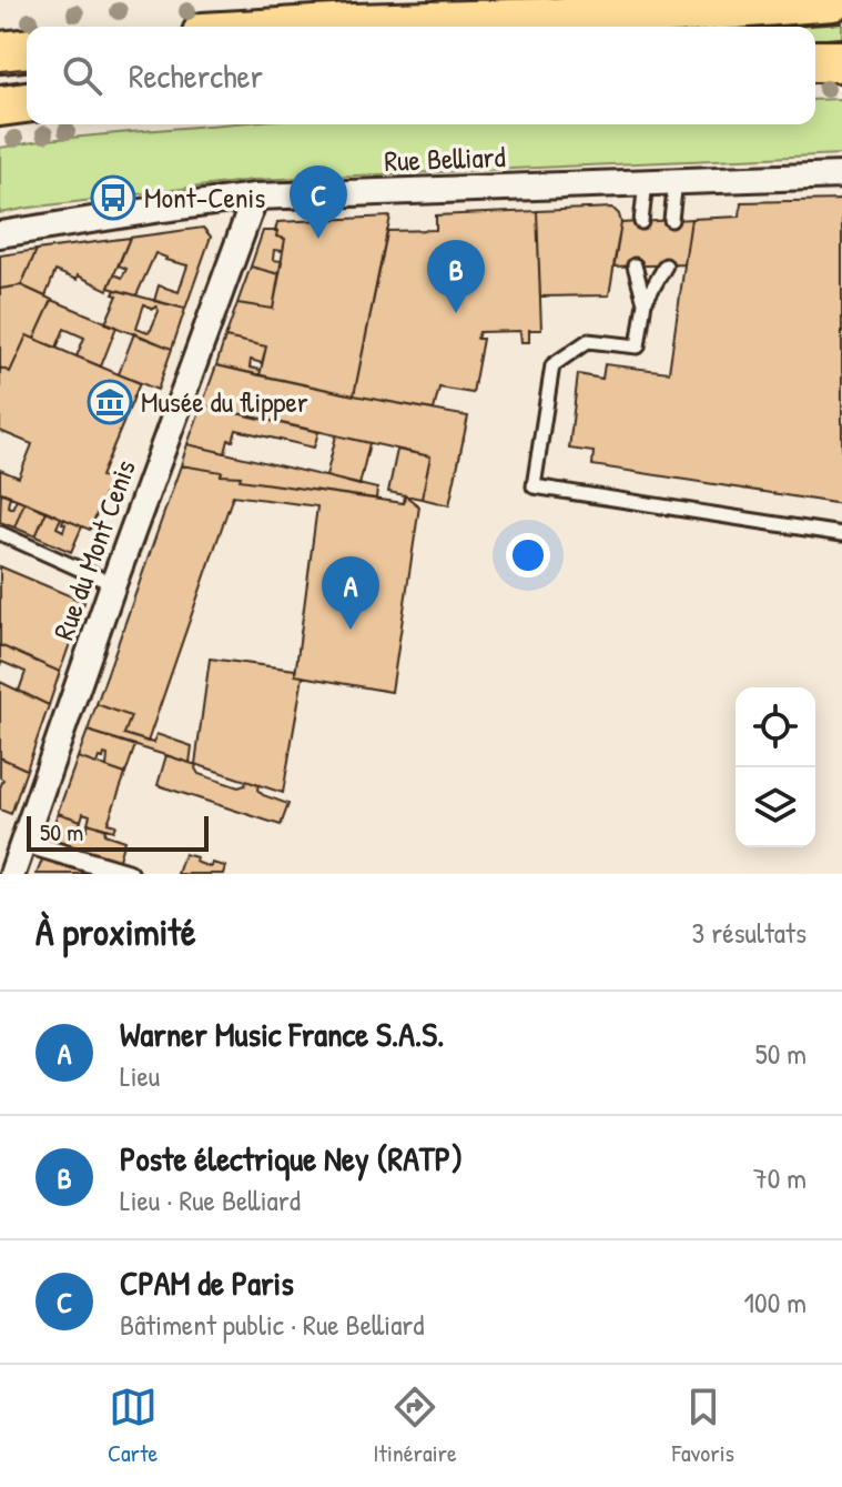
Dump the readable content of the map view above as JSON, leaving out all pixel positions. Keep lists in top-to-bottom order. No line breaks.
{"streets":{"street":["Rue Belliard","Rue du Mont Cenis"]},"crossings":[["Rue Belliard","Rue du Mont Cenis"]],"places":{"bus stop":["Mont-Cenis"],"museum":["Musée du flipper"]},"scale_bar":"50 m","page":{"search":"Rechercher","pins":["C","B","A"],"scale":"50 m","heading":["À proximité","3 résultats"],"list":[{"mark":"A","name":"Warner Music France S.A.S.","note":"Lieu","value":"50 m"},{"mark":"B","name":"Poste électrique Ney (RATP)","note":"Lieu · Rue Belliard","value":"70 m"},{"mark":"C","name":"CPAM de Paris","note":"Bâtiment public · Rue Belliard","value":"100 m"}],"nav":["Carte","Itinéraire","Favoris"]}}
